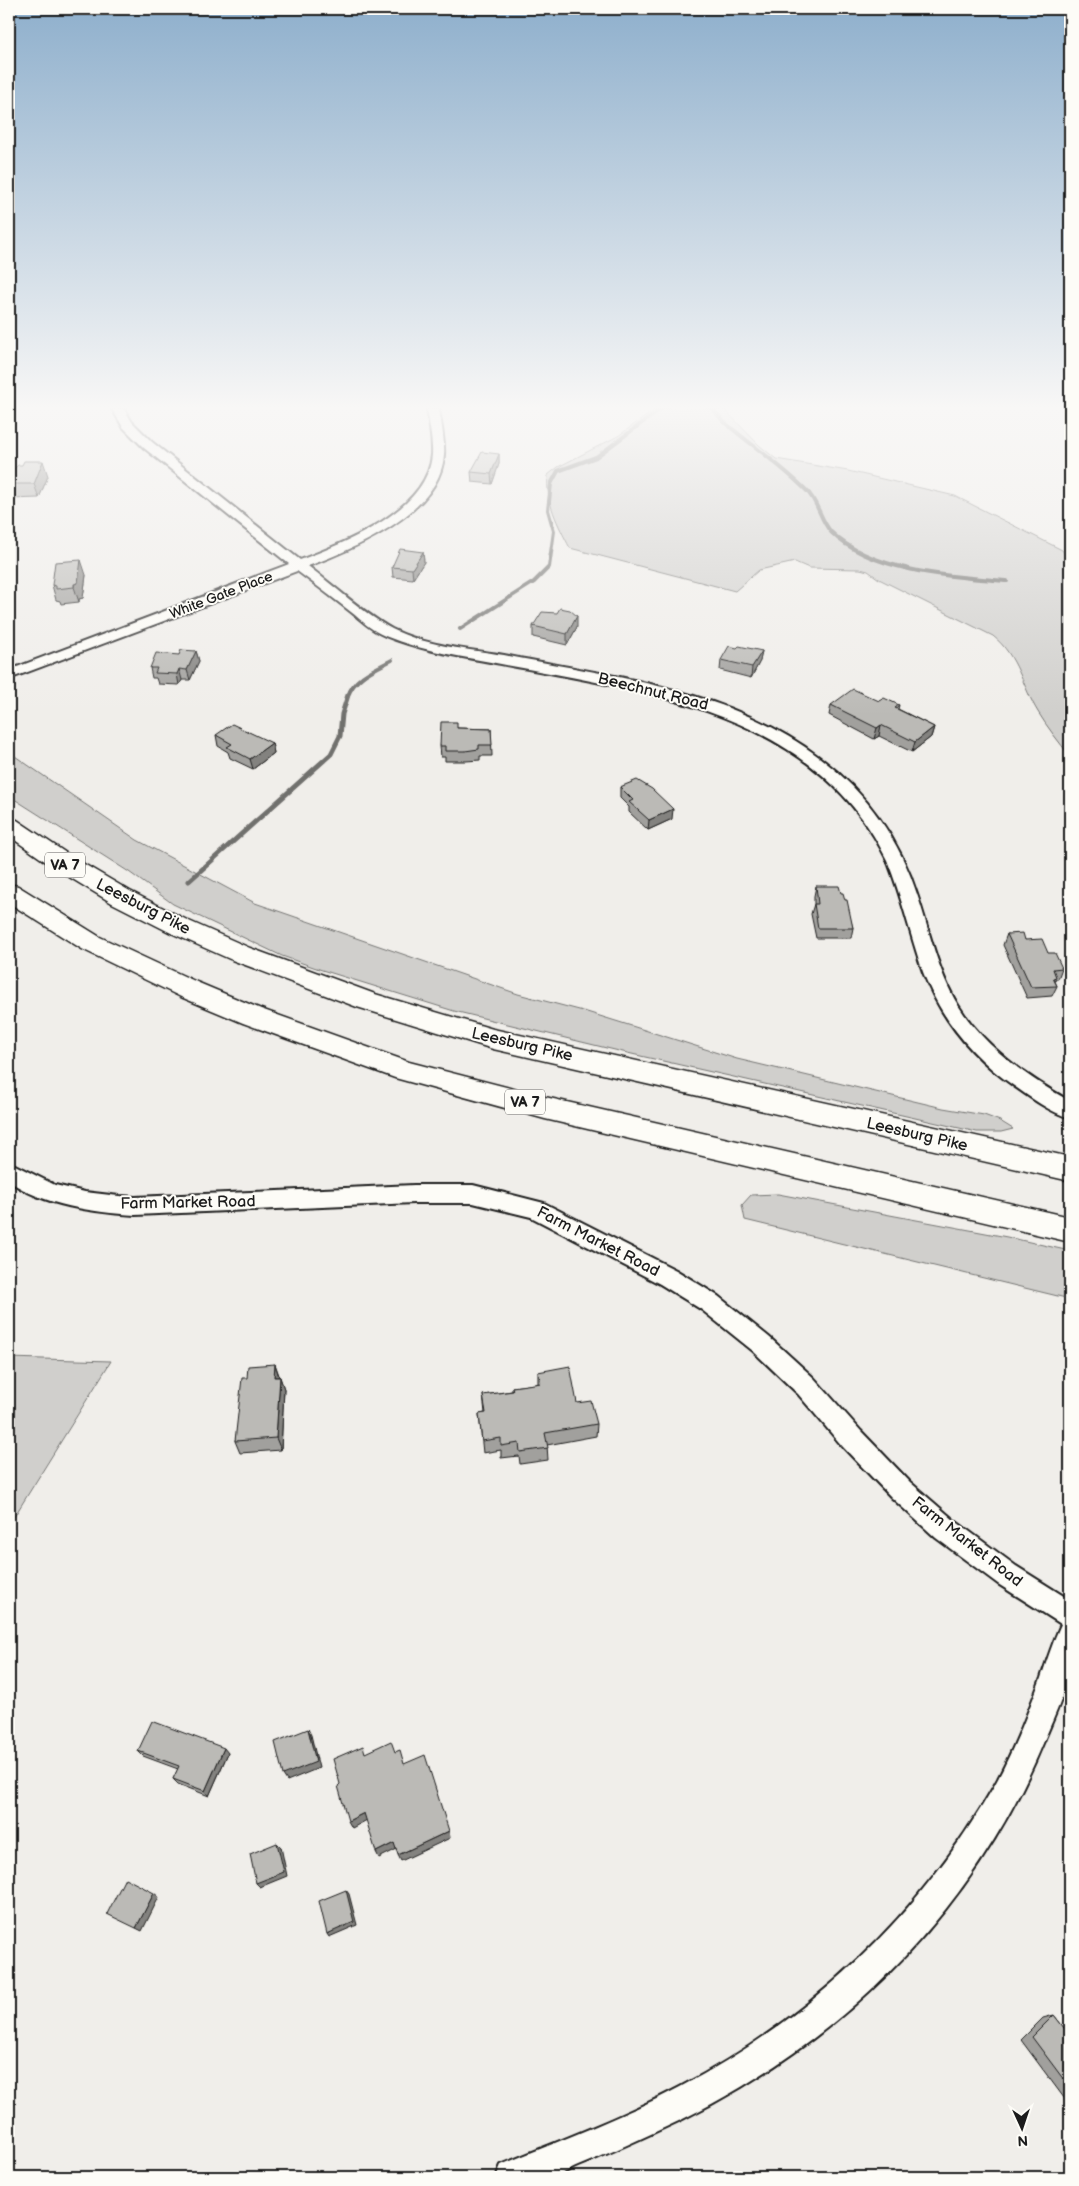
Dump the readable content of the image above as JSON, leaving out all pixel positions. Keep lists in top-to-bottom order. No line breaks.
{"streets":{"highway":["VA 7","Leesburg Pike"],"street":["White Gate Place","Beechnut Road","Farm Market Road"]},"crossings":[["White Gate Place","Beechnut Road"]],"north":"bottom"}
